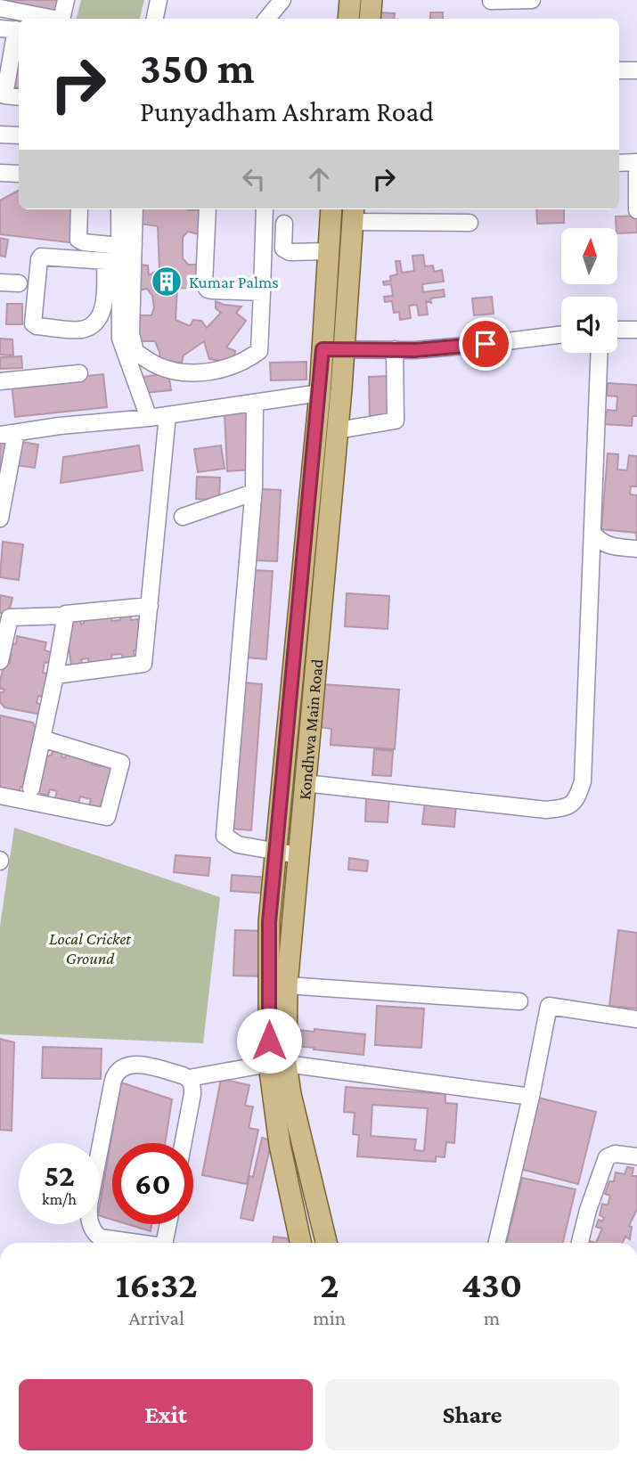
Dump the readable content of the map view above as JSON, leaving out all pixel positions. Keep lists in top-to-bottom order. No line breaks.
{"streets":{"main road":["Kondhwa Main Road"]},"parks":["Local Cricket Ground"],"places":{"building":["Kumar Palms"]},"north":"top","page":{"turn":["350 m","Punyadham Ashram Road"],"speed":"52 km/h","limit":"60","eta":["16:32","Arrival","2","min","430","m"],"buttons":["Exit","Share"]}}
